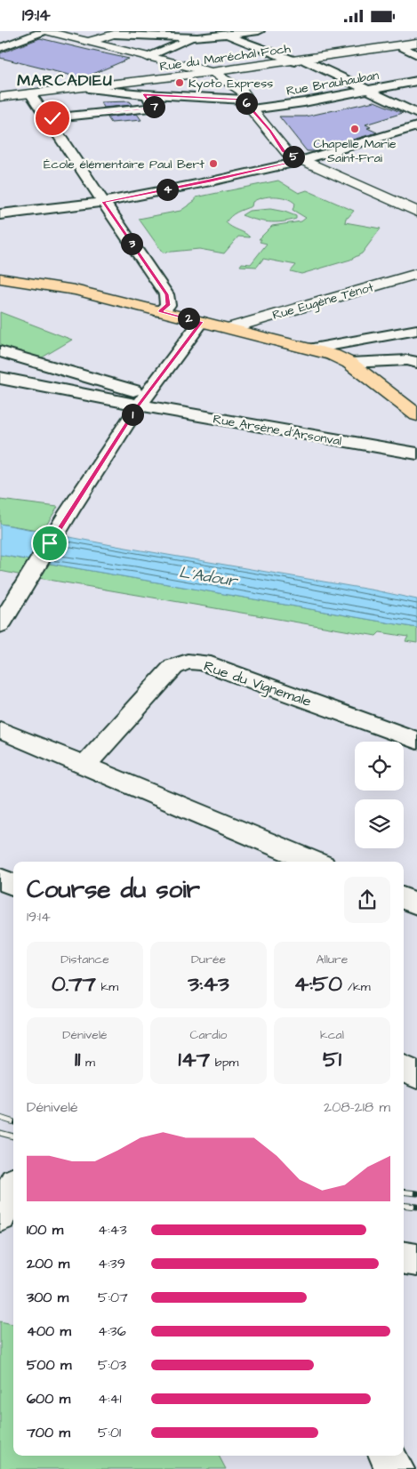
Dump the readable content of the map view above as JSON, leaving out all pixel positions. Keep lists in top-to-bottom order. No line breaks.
{"streets":{"street":["Rue du Maréchal Foch","Rue Brauhauban","Rue Eugène Ténot","Rue Arsène d'Arsonval","Rue du Vignemale"]},"crossings":[["Rue du Maréchal Foch","Rue Brauhauban"]],"districts":["MARCADIEU"],"water":["L'Adour"],"places":["Kyoto Express","Chapelle Marie Saint-Frai","École élémentaire Paul Bert"],"page":{"status":"19:14","pins":["6","7","5","4","3","2","1"],"heading":["Course du soir","19:14"],"stats":[["Distance","0.77 km"],["Durée","3:43"],["Allure","4:50 /km"],["Dénivelé","11 m"],["Cardio","147 bpm"],["kcal","51"]],"chart":["Dénivelé","208–218 m"],"list":[{"name":"100 m","note":"4:43"},{"name":"200 m","note":"4:39"},{"name":"300 m","note":"5:07"},{"name":"400 m","note":"4:36"},{"name":"500 m","note":"5:03"},{"name":"600 m","note":"4:41"},{"name":"700 m","note":"5:01"}]}}
